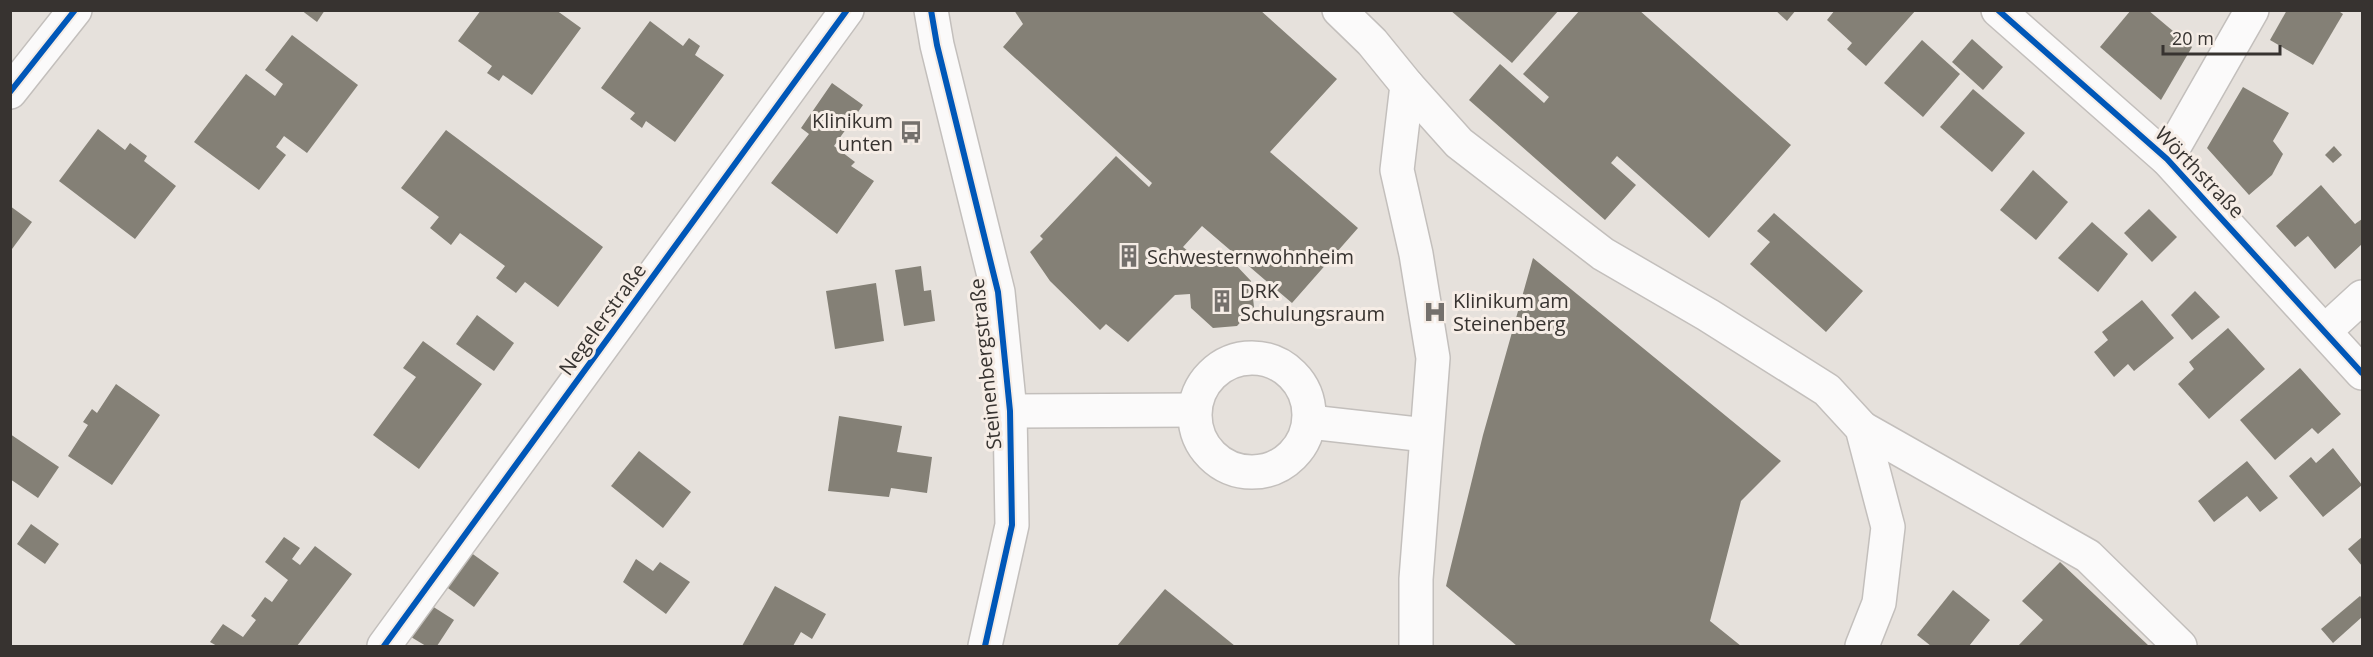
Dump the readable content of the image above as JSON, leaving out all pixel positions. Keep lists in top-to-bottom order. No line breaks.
{"streets":{"street":["Wörthstraße","Negelerstraße","Steinenbergstraße"]},"places":{"bus stop":["Klinikum unten"],"building":["Schwesternwohnheim","DRK Schulungsraum"],"hospital":["Klinikum am Steinenberg"]},"scale_bar":"20 m"}
